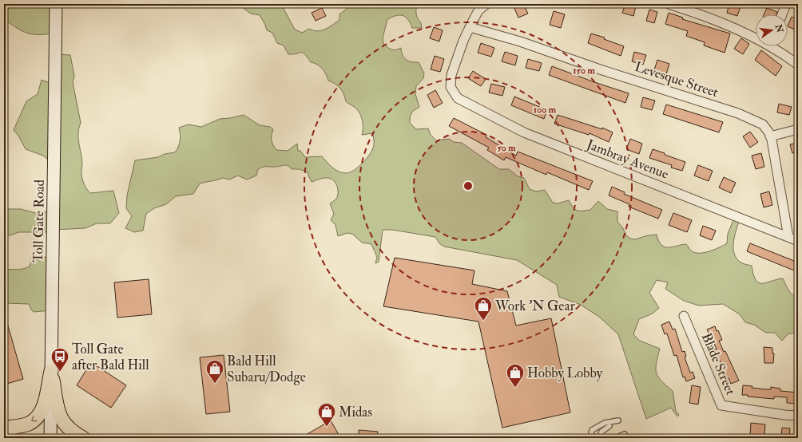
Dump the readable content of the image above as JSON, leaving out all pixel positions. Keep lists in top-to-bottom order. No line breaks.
{"streets":{"main road":["Toll Gate Road"],"street":["Levesque Street","Jambray Avenue","Blade Street"]},"crossings":[["Levesque Street","Jambray Avenue"]],"places":{"shop":["Work 'N Gear","Bald Hill Subaru/Dodge","Hobby Lobby","Midas"],"bus stop":["Toll Gate after Bald Hill"]},"north":"right","rings":["150 m","100 m","50 m"]}
